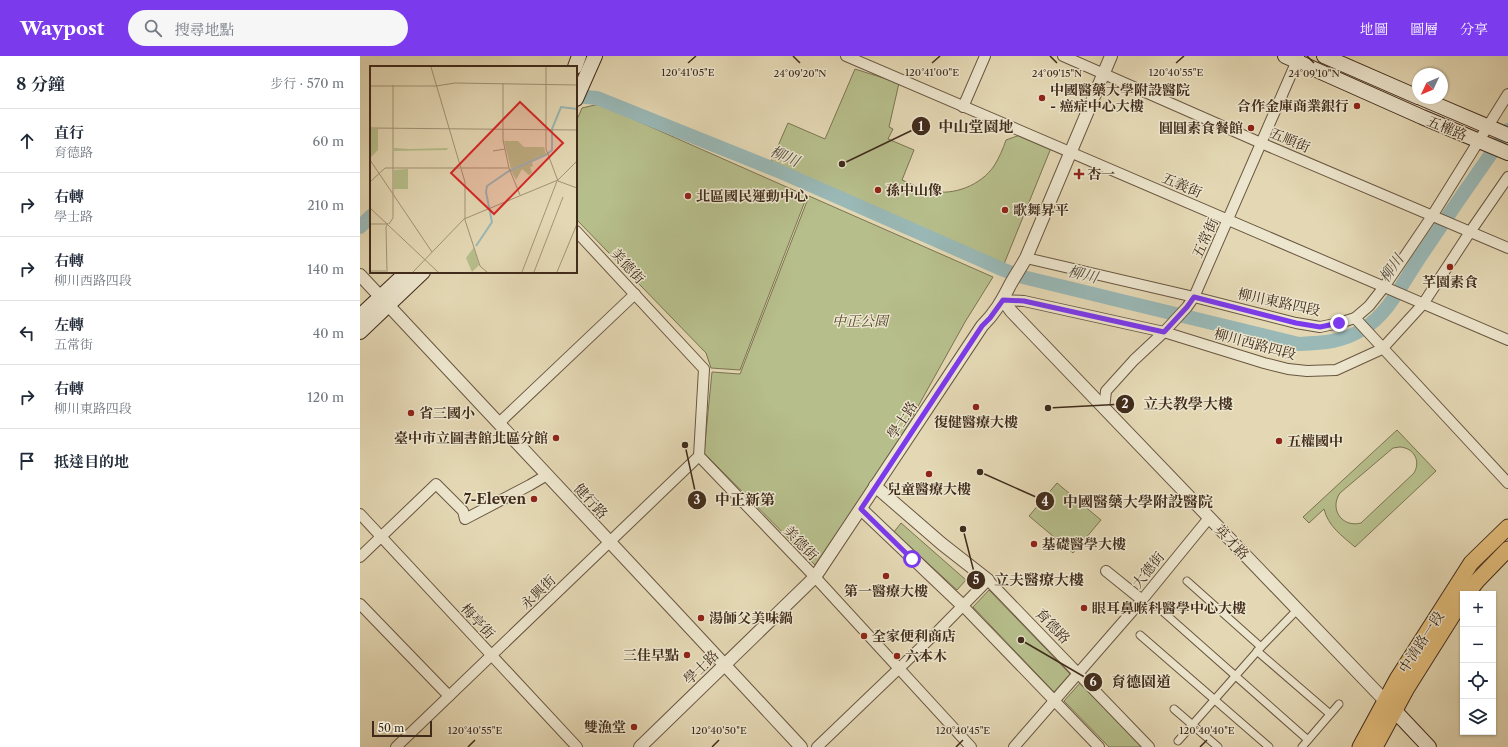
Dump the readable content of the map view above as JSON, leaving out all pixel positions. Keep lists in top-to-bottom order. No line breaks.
{"streets":{"main road":["五權路","英才路","中清路一段"],"street":["五順街","五義街","五常街","美德街","柳川東路四段","柳川西路四段","學士路","健行路","大德街","永興街","梅亭街","育德路"]},"crossings":[["五權路","五常街"],["五權路","柳川東路四段"],["五順街","五常街"],["五順街","柳川東路四段"],["五順街","柳川西路四段"],["五順街","學士路"],["五義街","五常街"],["五義街","柳川東路四段"],["五義街","柳川西路四段"],["五義街","學士路"],["五常街","柳川東路四段"],["五常街","柳川西路四段"],["五常街","英才路"],["美德街","學士路"],["美德街","永興街"],["柳川東路四段","學士路"],["柳川西路四段","學士路"],["柳川西路四段","英才路"],["學士路","健行路"],["學士路","英才路"],["學士路","育德路"],["健行路","永興街"],["英才路","大德街"],["英才路","中清路一段"],["大德街","育德路"],["永興街","梅亭街"]],"water":["柳川"],"parks":["中正公園"],"places":{"other":["中國醫藥大學附設醫院 - 癌症中心大樓","合作金庫商業銀行","圓圓素食餐館","中山堂園地","孫中山像","北區國民運動中心","歌舞昇平","芊園素食","復健醫療大樓","立夫教學大樓","省三國小","臺中市立圖書館北區分館","五權國中","中正新第","中國醫藥大學附設醫院","兒童醫療大樓","7-Eleven","立夫醫療大樓","基礎醫學大樓","第一醫療大樓","眼耳鼻喉科醫學中心大樓","湯師父美味鍋","全家便利商店","育德園道","三佳早點","六本木","雙漁堂"],"health":["杏一"]},"scale_bar":"50 m","north":"bottom left","page":{"header":"Waypost","search":"搜尋地點","nav":["地圖","圖層","分享"],"heading":["8 分鐘","步行 · 570 m"],"list":[["直行","育德路","60 m"],["右轉","學士路","210 m"],["右轉","柳川西路四段","140 m"],["左轉","五常街","40 m"],["右轉","柳川東路四段","120 m"],"抵達目的地"],"map_buttons":["+","−"],"scale":"50 m"},"coordinates":["120°41'05\"E","120°41'00\"E","120°40'55\"E","24°09'20\"N","24°09'15\"N","24°09'10\"N","120°40'50\"E","120°40'45\"E","120°40'40\"E"]}
